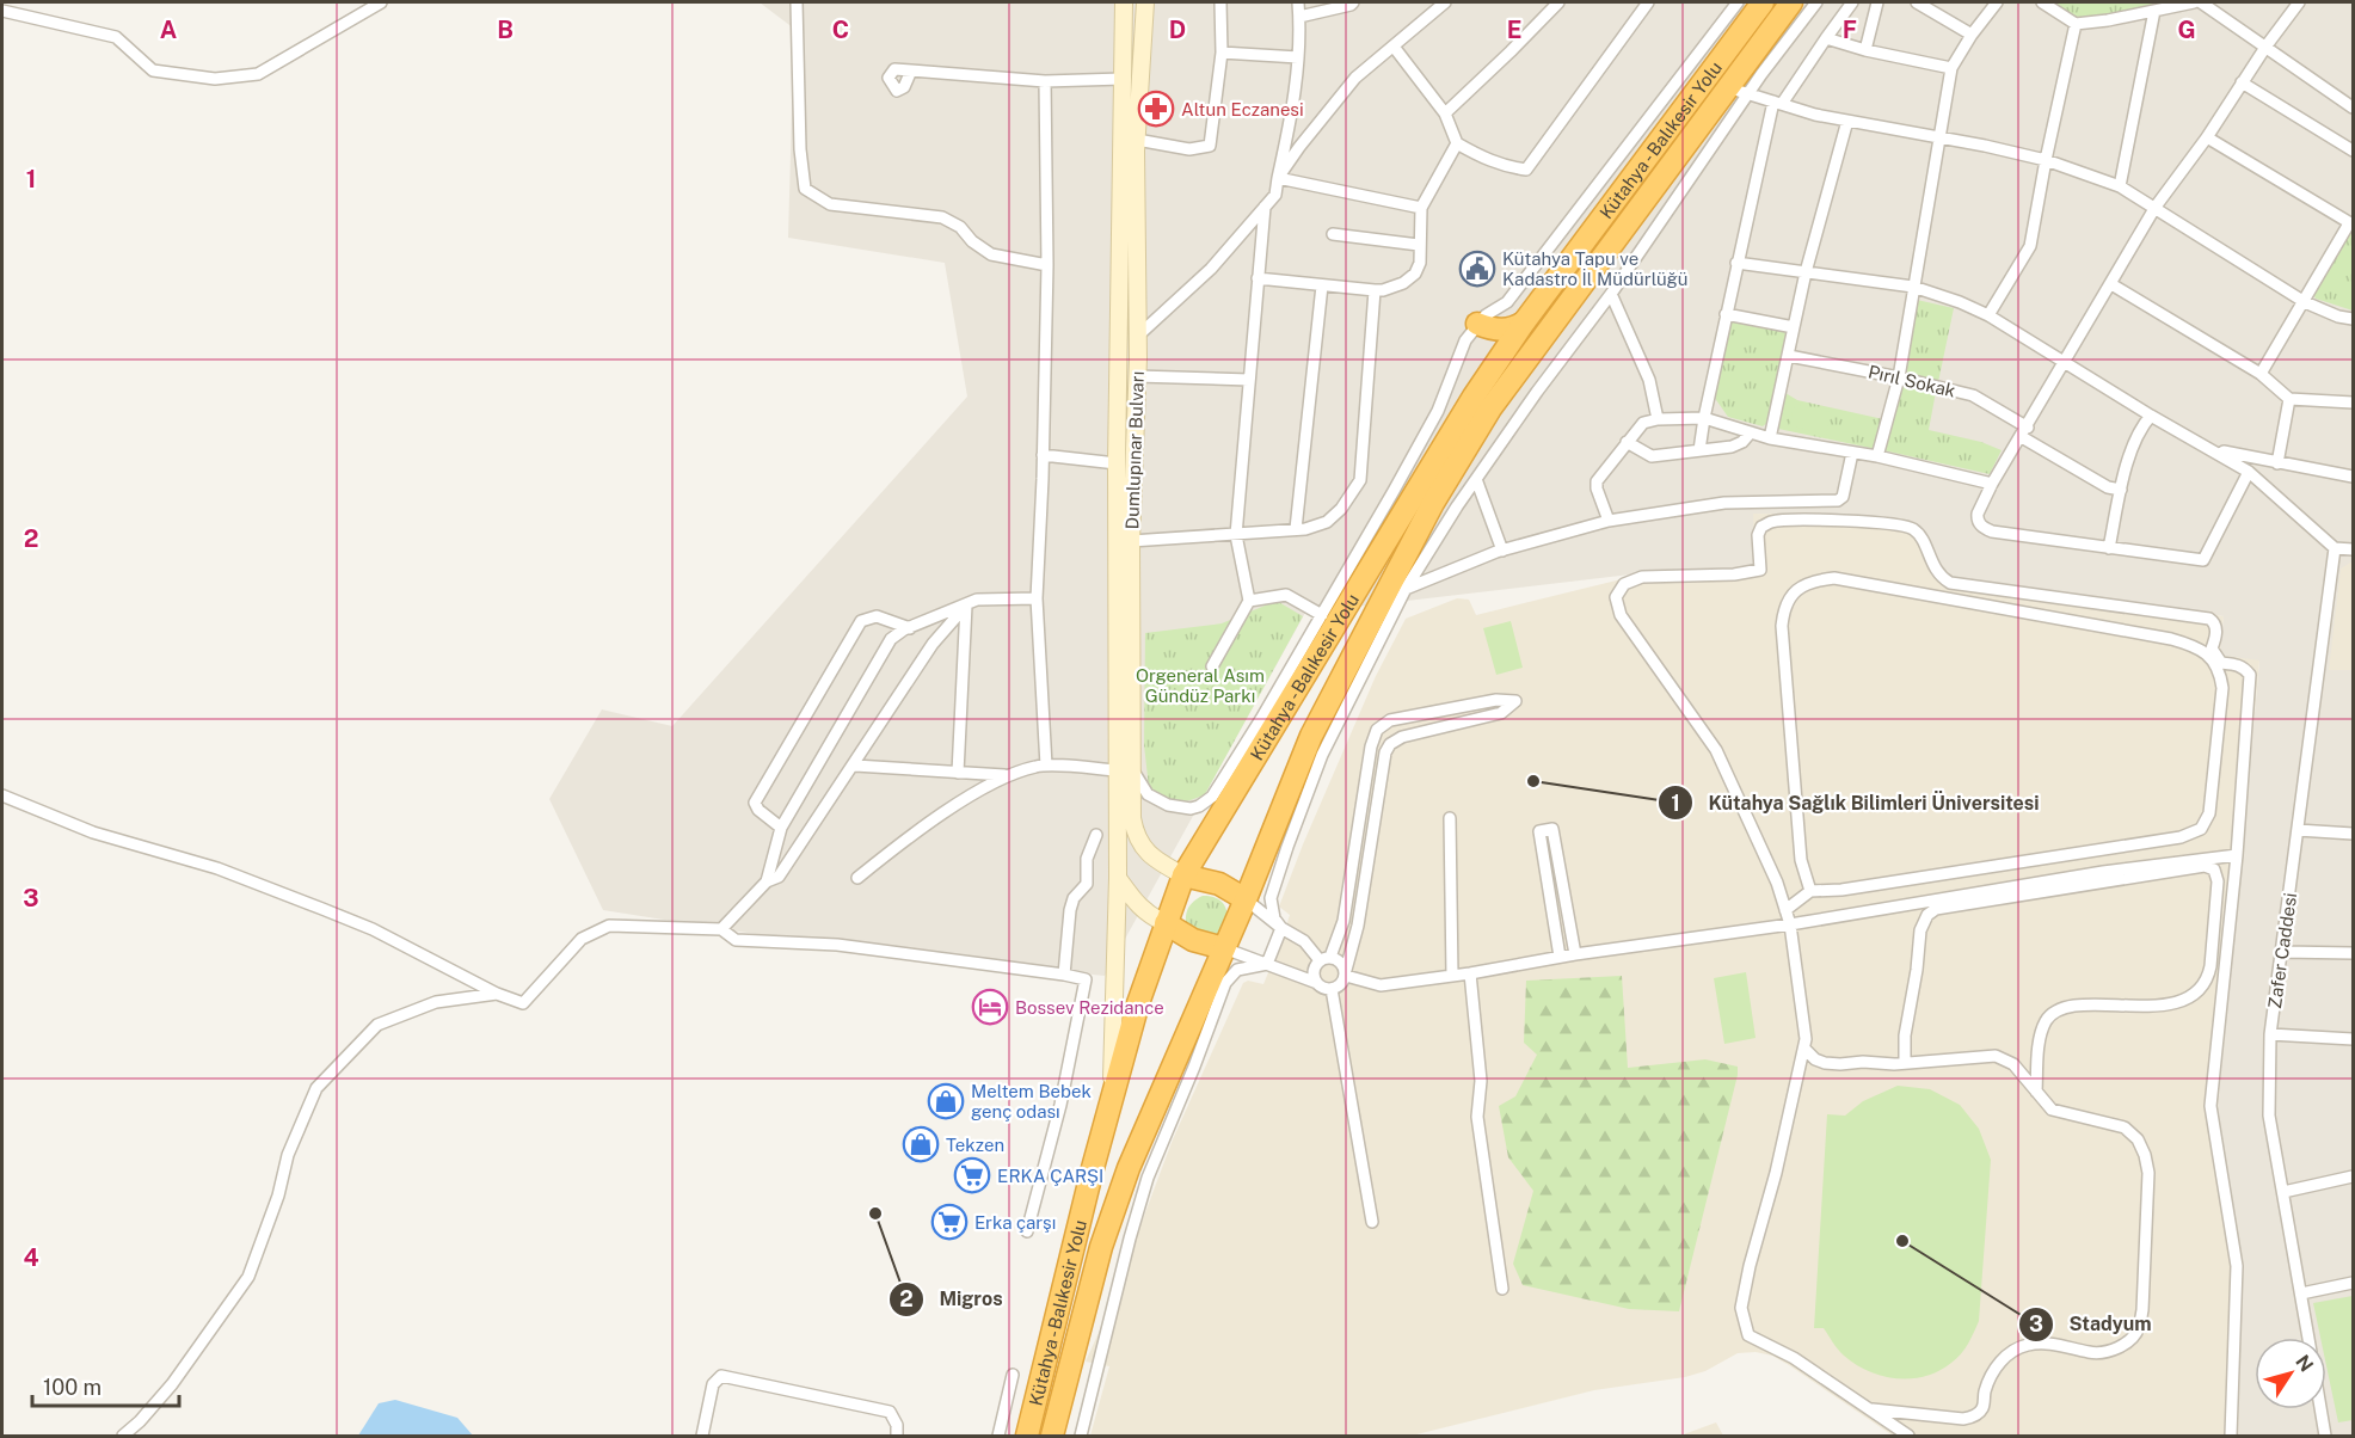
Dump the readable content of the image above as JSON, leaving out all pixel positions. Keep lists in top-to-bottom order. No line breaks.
{"streets":{"highway":["Kütahya - Balıkesir Yolu"],"main road":["Dumlupınar Bulvarı"],"street":["Pırıl Sokak","Zafer Caddesi"]},"crossings":[["Kütahya - Balıkesir Yolu","Dumlupınar Bulvarı"]],"parks":["Orgeneral Asım Gündüz Parkı"],"places":{"pharmacy":["Altun Eczanesi"],"public building":["Kütahya Tapu ve Kadastro İl Müdürlüğü"],"other":["Kütahya Sağlık Bilimleri Üniversitesi","Migros","Stadyum"],"hotel":["Bossev Rezidance"],"shop":["Meltem Bebek genç odası","Tekzen"],"supermarket":["ERKA ÇARŞI","Erka çarşı"]},"scale_bar":"100 m","north":"top right","grid":{"columns":["A","B","C","D","E","F","G"],"rows":["1","2","3","4"]}}
